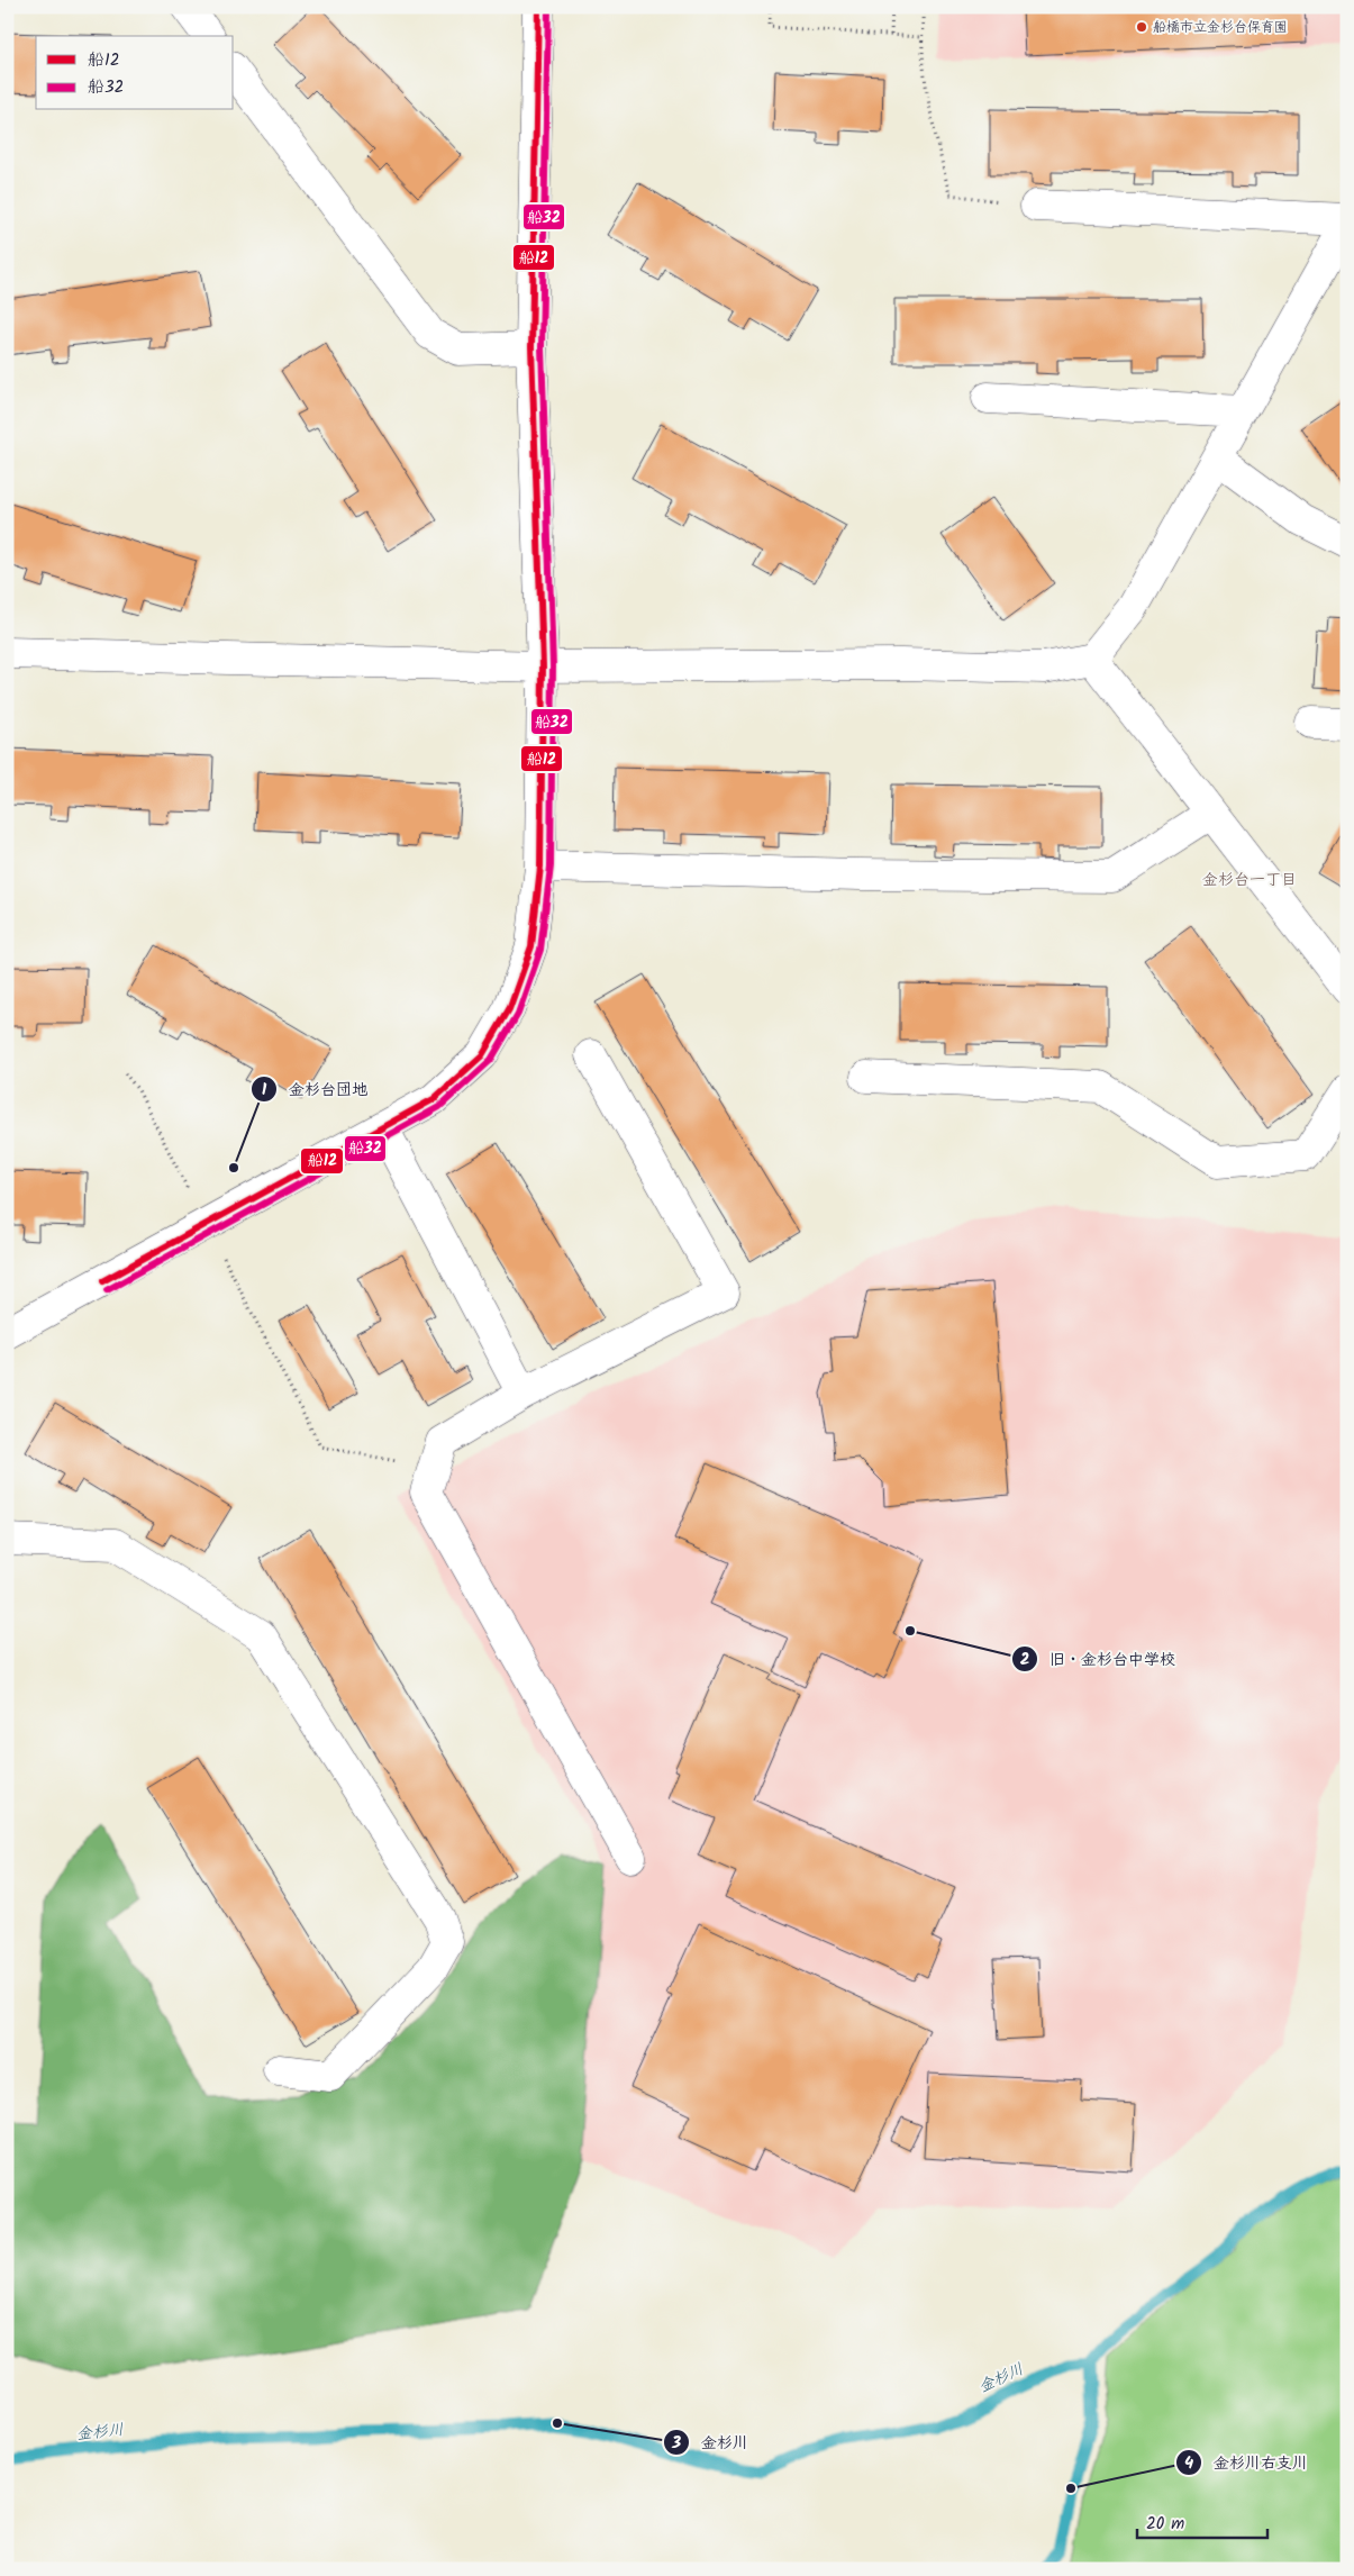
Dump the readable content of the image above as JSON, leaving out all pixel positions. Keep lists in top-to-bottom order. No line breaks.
{"districts":["金杉台一丁目"],"water":["金杉川"],"places":["船橋市立金杉台保育園","金杉台団地","旧・金杉台中学校","金杉川","金杉川右支川"],"lines":["transit line 船12","transit line 船32"],"legend":["船12","船32"],"scale_bar":"20 m"}
